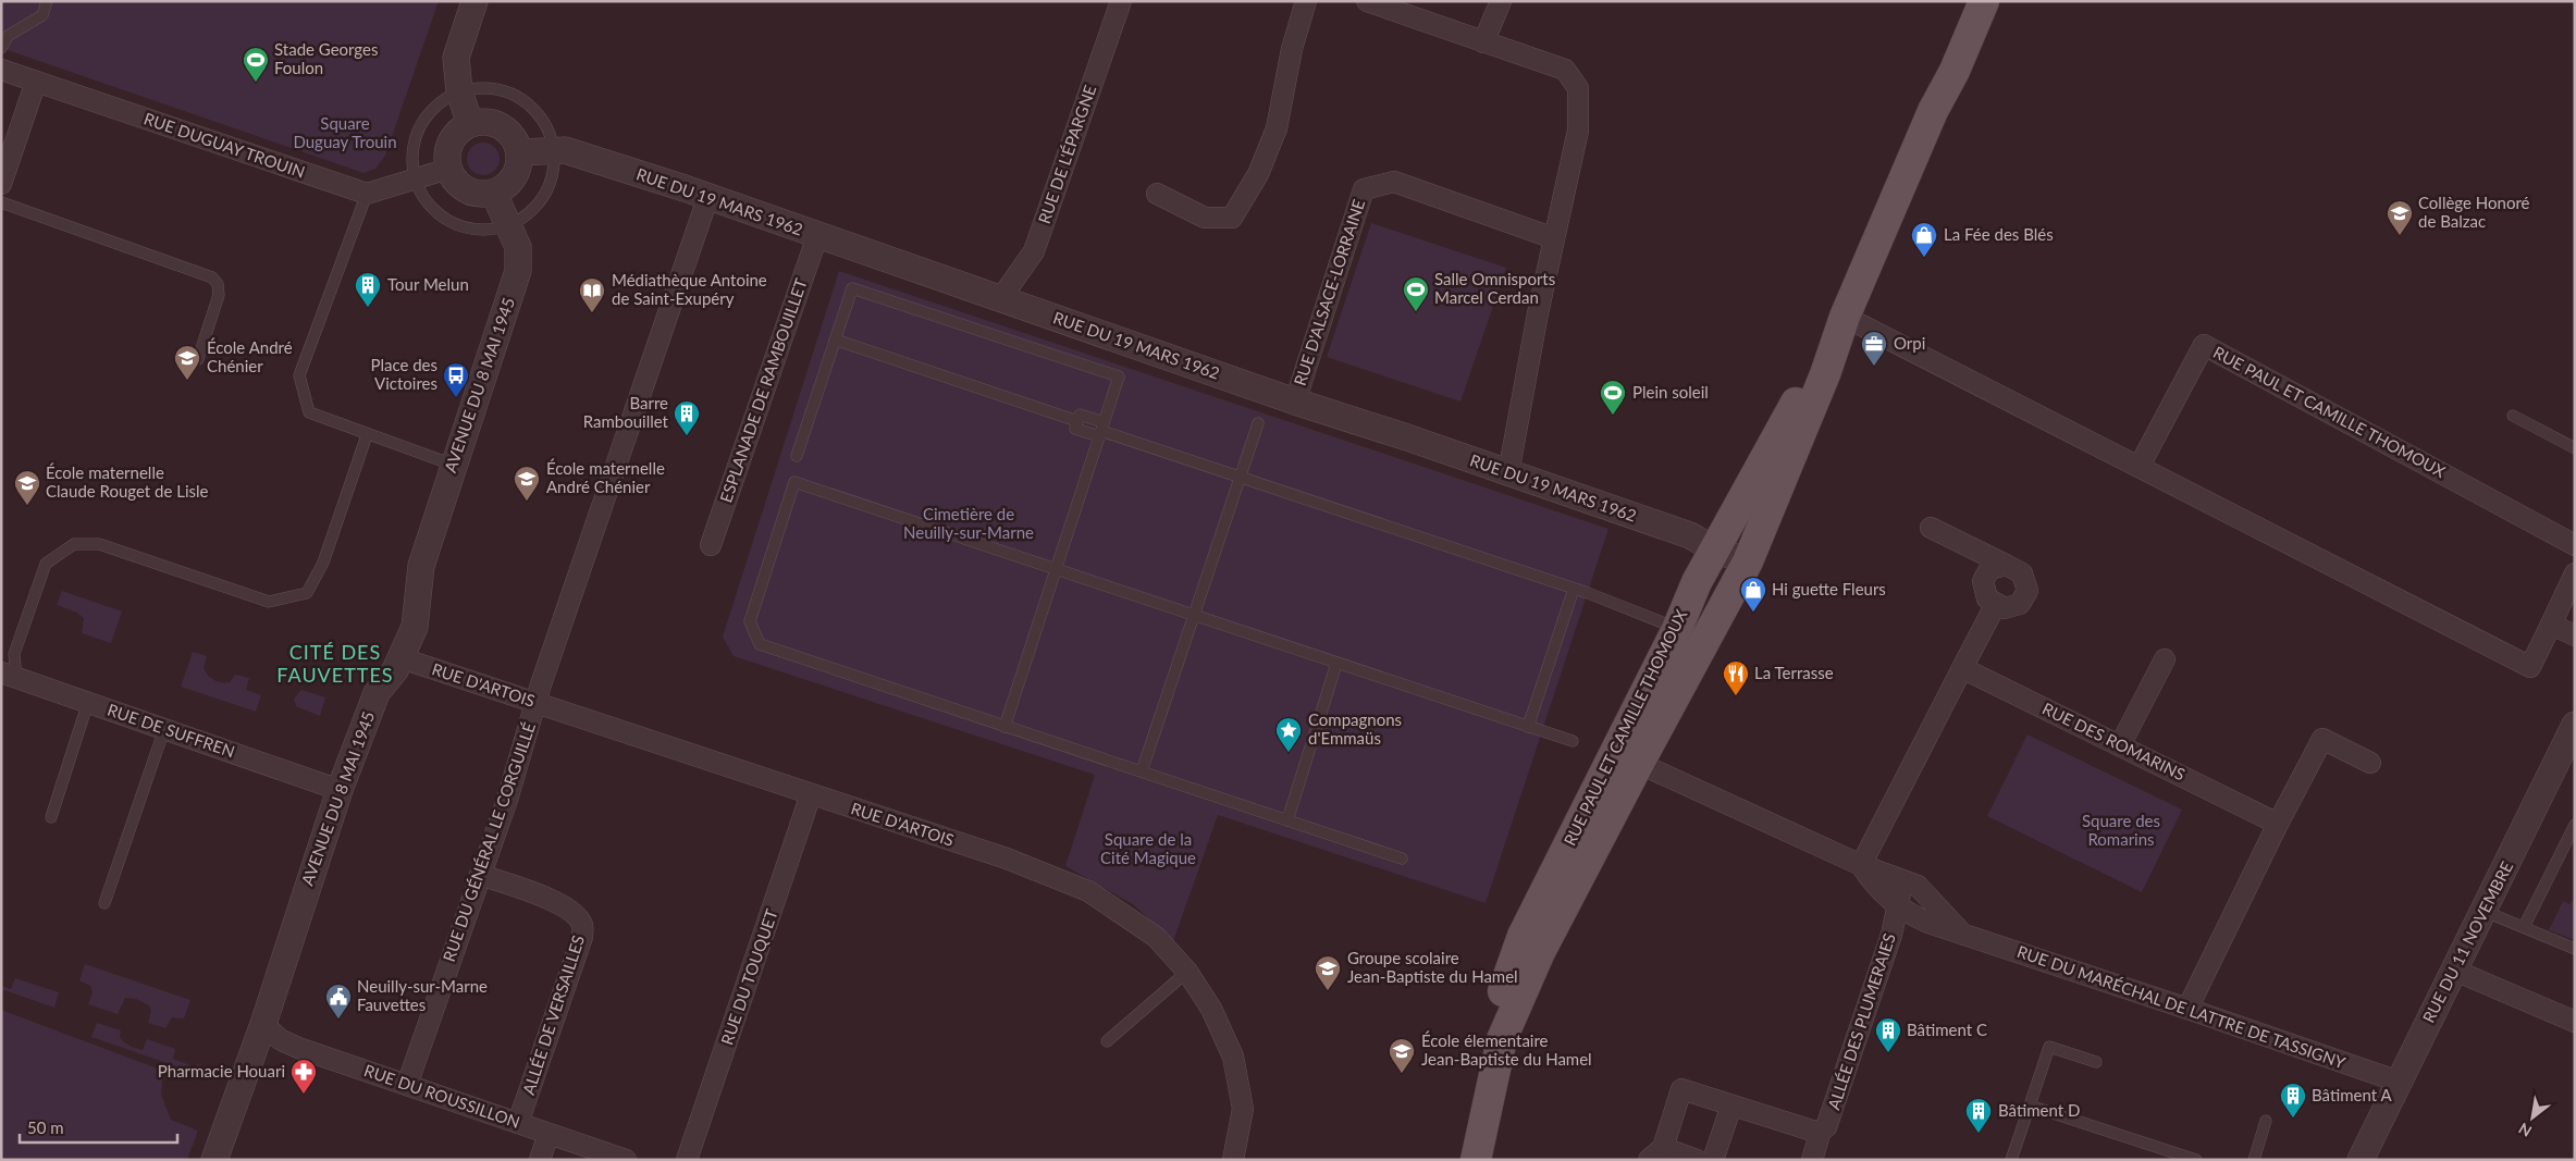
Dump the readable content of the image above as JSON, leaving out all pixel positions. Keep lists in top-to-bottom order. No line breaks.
{"streets":{"main road":["RUE PAUL ET CAMILLE THOMOUX"],"street":["RUE DUGUAY TROUIN","RUE DE L'ÉPARGNE","RUE DU 19 MARS 1962","RUE D'ALSACE-LORRAINE","AVENUE DU 8 MAI 1945","ESPLANADE DE RAMBOUILLET","RUE D'ARTOIS","RUE DE SUFFREN","RUE DES ROMARINS","RUE DU GÉNÉRAL LE CORGUILLÉ","RUE DU 11 NOVEMBRE","RUE DU TOUQUET","RUE DU MARÉCHAL DE LATTRE DE TASSIGNY","ALLÉE DE VERSAILLES","ALLÉE DES PLUMERAIES","RUE DU ROUSSILLON"]},"crossings":[["RUE DE L'ÉPARGNE","RUE DU 19 MARS 1962"],["RUE DU 19 MARS 1962","RUE D'ALSACE-LORRAINE"],["RUE DU 19 MARS 1962","AVENUE DU 8 MAI 1945"],["RUE DU 19 MARS 1962","ESPLANADE DE RAMBOUILLET"],["RUE DU 19 MARS 1962","RUE PAUL ET CAMILLE THOMOUX"],["RUE DU 19 MARS 1962","RUE DU GÉNÉRAL LE CORGUILLÉ"],["AVENUE DU 8 MAI 1945","RUE D'ARTOIS"],["AVENUE DU 8 MAI 1945","RUE DE SUFFREN"],["AVENUE DU 8 MAI 1945","RUE DU ROUSSILLON"],["RUE PAUL ET CAMILLE THOMOUX","RUE DU MARÉCHAL DE LATTRE DE TASSIGNY"],["RUE D'ARTOIS","RUE DU GÉNÉRAL LE CORGUILLÉ"],["RUE D'ARTOIS","RUE DU TOUQUET"],["RUE DU GÉNÉRAL LE CORGUILLÉ","ALLÉE DE VERSAILLES"],["RUE DU GÉNÉRAL LE CORGUILLÉ","RUE DU ROUSSILLON"],["RUE DU 11 NOVEMBRE","RUE DU MARÉCHAL DE LATTRE DE TASSIGNY"],["RUE DU MARÉCHAL DE LATTRE DE TASSIGNY","ALLÉE DES PLUMERAIES"],["ALLÉE DE VERSAILLES","RUE DU ROUSSILLON"]],"districts":["CITÉ DES FAUVETTES"],"parks":["Square Duguay Trouin","Cimetière de Neuilly-sur-Marne","Square des Romarins","Square de la Cité Magique"],"places":{"sports":["Stade Georges Foulon","Salle Omnisports Marcel Cerdan","Plein soleil"],"school or university":["Collège Honoré de Balzac","École André Chénier","École maternelle André Chénier","École maternelle Claude Rouget de Lisle","Groupe scolaire Jean-Baptiste du Hamel","École élementaire Jean-Baptiste du Hamel"],"shop":["La Fée des Blés","Hi guette Fleurs"],"building":["Tour Melun","Barre Rambouillet","Bâtiment C","Bâtiment A","Bâtiment D"],"library":["Médiathèque Antoine de Saint-Exupéry"],"office":["Orpi"],"bus stop":["Place des Victoires"],"restaurant":["La Terrasse"],"place":["Compagnons d'Emmaüs"],"public building":["Neuilly-sur-Marne Fauvettes"],"pharmacy":["Pharmacie Houari"]},"scale_bar":"50 m","north":"bottom left"}
